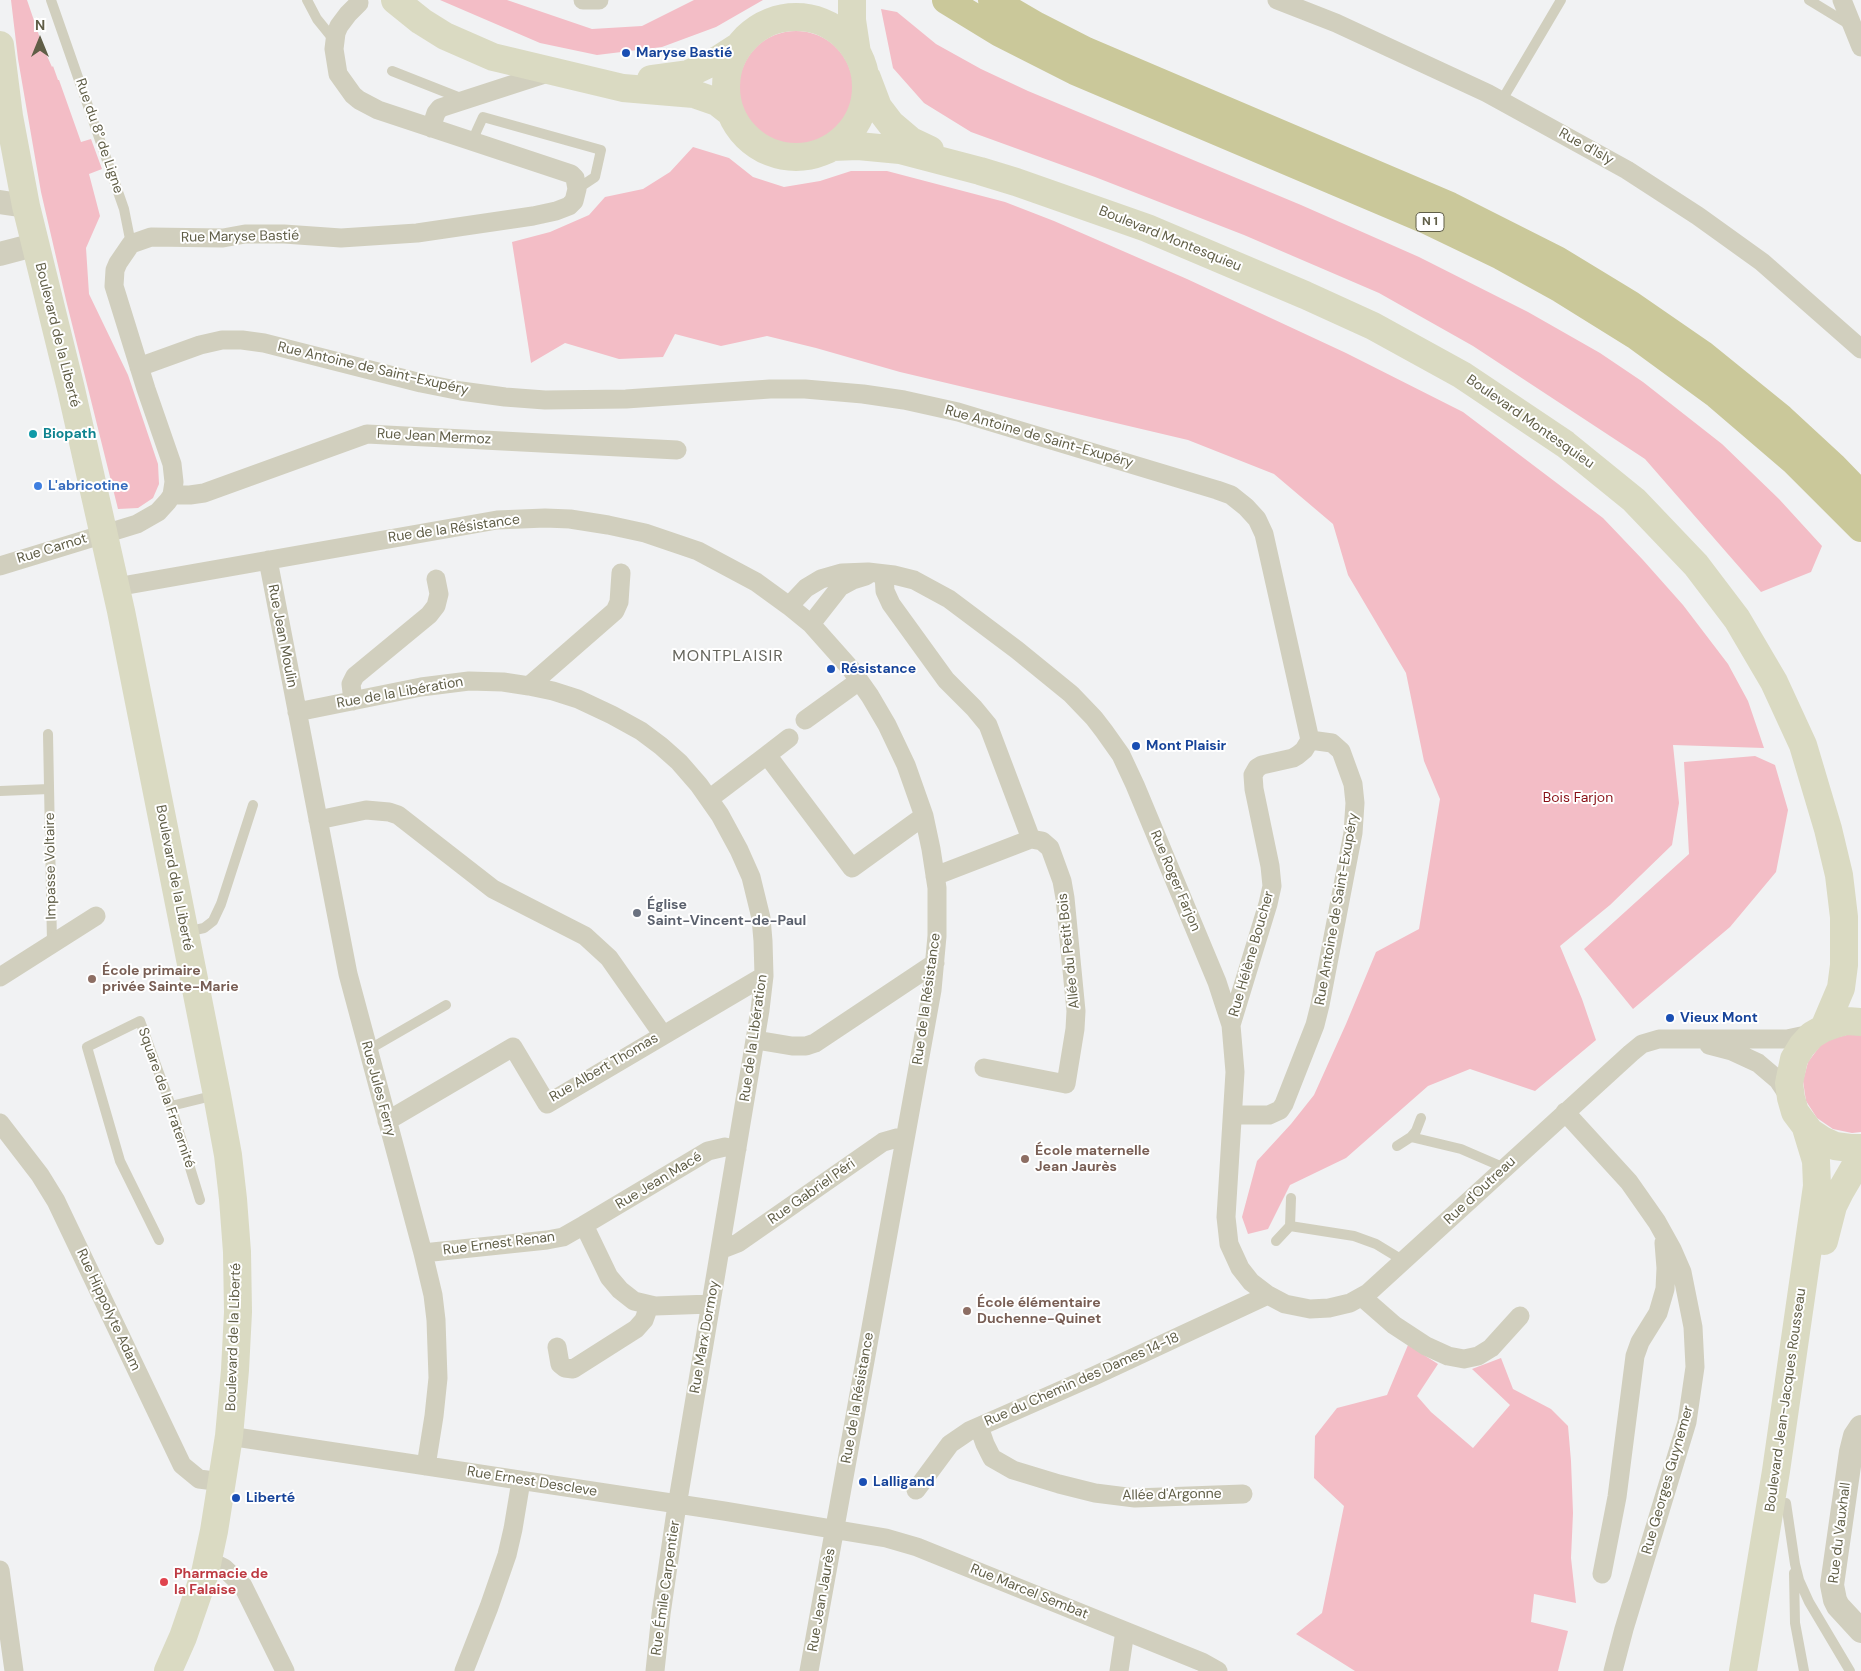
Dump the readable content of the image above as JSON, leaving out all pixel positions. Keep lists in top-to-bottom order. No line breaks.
{"streets":{"highway":["N 1"],"main road":["Boulevard Montesquieu","Boulevard de la Liberté","Boulevard Jean-Jacques Rousseau"],"street":["Rue d'Isly","Rue Maryse Bastié","Rue Antoine de Saint-Exupéry","Rue Jean Mermoz","Rue de la Résistance","Rue Carnot","Rue Jean Moulin","Rue de la Libération","Rue Roger Farjon","Allée du Petit Bois","Rue Hélène Boucher","Rue Albert Thomas","Rue Jules Ferry","Rue Jean Macé","Rue d'Outreau","Rue Gabriel Péri","Rue Ernest Renan","Rue Hippolyte Adam","Rue Marx Dormoy","Rue du Chemin des Dames 14-18","Rue Georges Guynemer","Rue Ernest Descleve","Allée d'Argonne","Rue du Vauxhall","Rue Émile Carpentier","Rue Marcel Sembat","Rue Jean Jaurès"],"lane":["Rue du 8° de Ligne","Impasse Voltaire","Square de la Fraternité"]},"crossings":[["Rue du 8° de Ligne","Rue Maryse Bastié"],["Boulevard Montesquieu","Rue d'Outreau"],["Boulevard de la Liberté","Rue de la Résistance"],["Boulevard de la Liberté","Rue Carnot"],["Boulevard de la Liberté","Rue Hippolyte Adam"],["Boulevard de la Liberté","Rue Ernest Descleve"],["Rue Antoine de Saint-Exupéry","Rue Roger Farjon"],["Rue Antoine de Saint-Exupéry","Rue Hélène Boucher"],["Rue de la Résistance","Rue Jean Moulin"],["Rue de la Résistance","Rue Roger Farjon"],["Rue de la Résistance","Rue Gabriel Péri"],["Rue de la Résistance","Rue Ernest Descleve"],["Rue de la Résistance","Rue Marcel Sembat"],["Rue de la Résistance","Rue Jean Jaurès"],["Rue Jean Moulin","Rue de la Libération"],["Rue Jean Moulin","Rue Jules Ferry"],["Rue de la Libération","Rue Jules Ferry"],["Rue de la Libération","Rue Jean Macé"],["Rue de la Libération","Rue Marx Dormoy"],["Rue Roger Farjon","Rue Hélène Boucher"],["Rue Roger Farjon","Rue d'Outreau"],["Rue Roger Farjon","Rue du Chemin des Dames 14-18"],["Rue Albert Thomas","Rue Jules Ferry"],["Rue Jules Ferry","Rue Ernest Renan"],["Rue Jules Ferry","Rue Ernest Descleve"],["Rue Jean Macé","Rue Ernest Renan"],["Rue d'Outreau","Rue du Chemin des Dames 14-18"],["Rue d'Outreau","Rue Georges Guynemer"],["Rue Gabriel Péri","Rue Marx Dormoy"],["Rue Marx Dormoy","Rue Ernest Descleve"],["Rue Marx Dormoy","Rue Émile Carpentier"],["Rue du Chemin des Dames 14-18","Allée d'Argonne"],["Rue Ernest Descleve","Rue Émile Carpentier"],["Rue Ernest Descleve","Rue Marcel Sembat"],["Rue Ernest Descleve","Rue Jean Jaurès"],["Rue Marcel Sembat","Rue Jean Jaurès"]],"districts":["MONTPLAISIR"],"parks":["Bois Farjon"],"places":["Maryse Bastié","Biopath","L'abricotine","Résistance","Mont Plaisir","Église Saint-Vincent-de-Paul","École primaire privée Sainte-Marie","Vieux Mont","École maternelle Jean Jaurès","École élémentaire Duchenne-Quinet","Lalligand","Liberté","Pharmacie de la Falaise"],"north":"top"}
